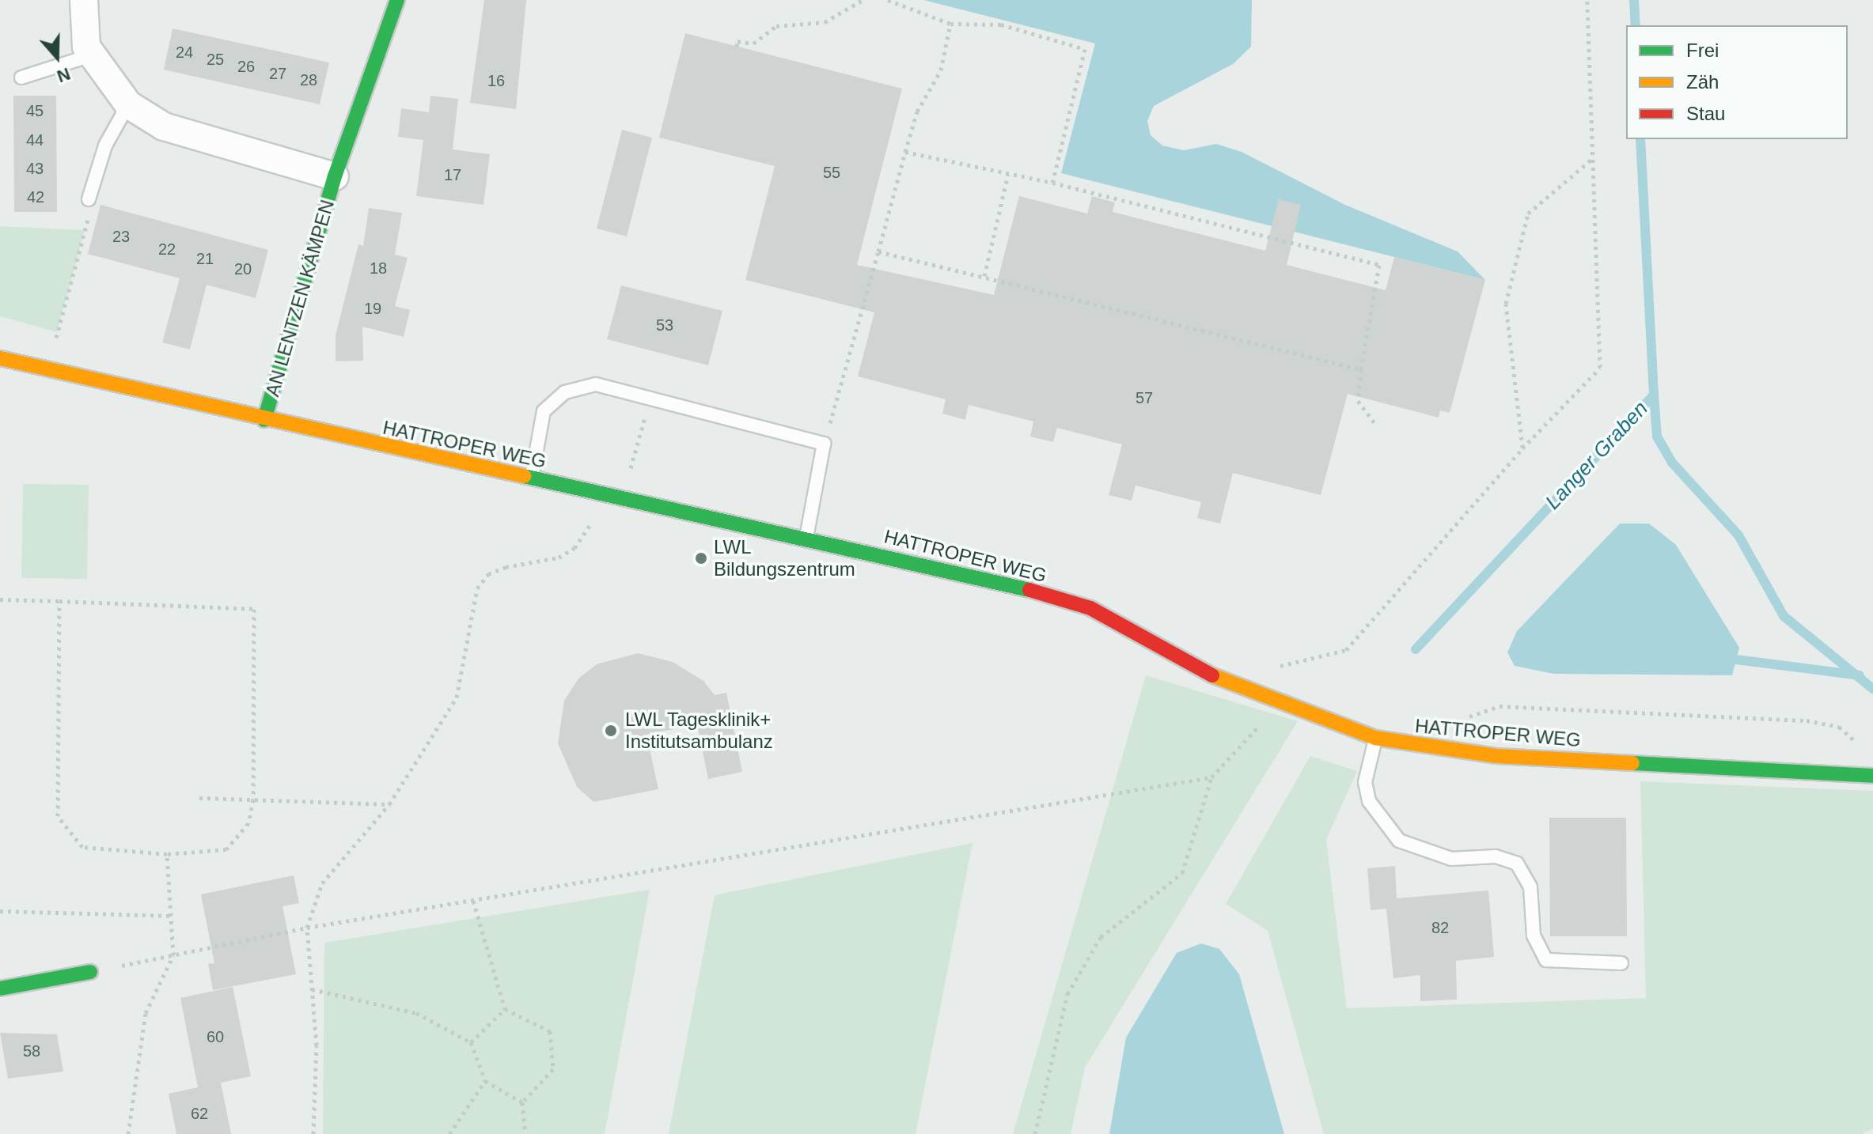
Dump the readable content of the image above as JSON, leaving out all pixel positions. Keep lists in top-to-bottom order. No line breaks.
{"streets":{"main road":["AN LENTZEN KÄMPEN","HATTROPER WEG"]},"crossings":[["AN LENTZEN KÄMPEN","HATTROPER WEG"]],"water":["Langer Graben"],"places":["LWL Bildungszentrum","LWL Tagesklinik+ Institutsambulanz"],"house_numbers":["24","25","26","27","28","16","45","44","43","55","17","42","23","22","21","18","20","19","53","57","82","60","58","62"],"legend":["Frei","Zäh","Stau"],"north":"bottom"}
